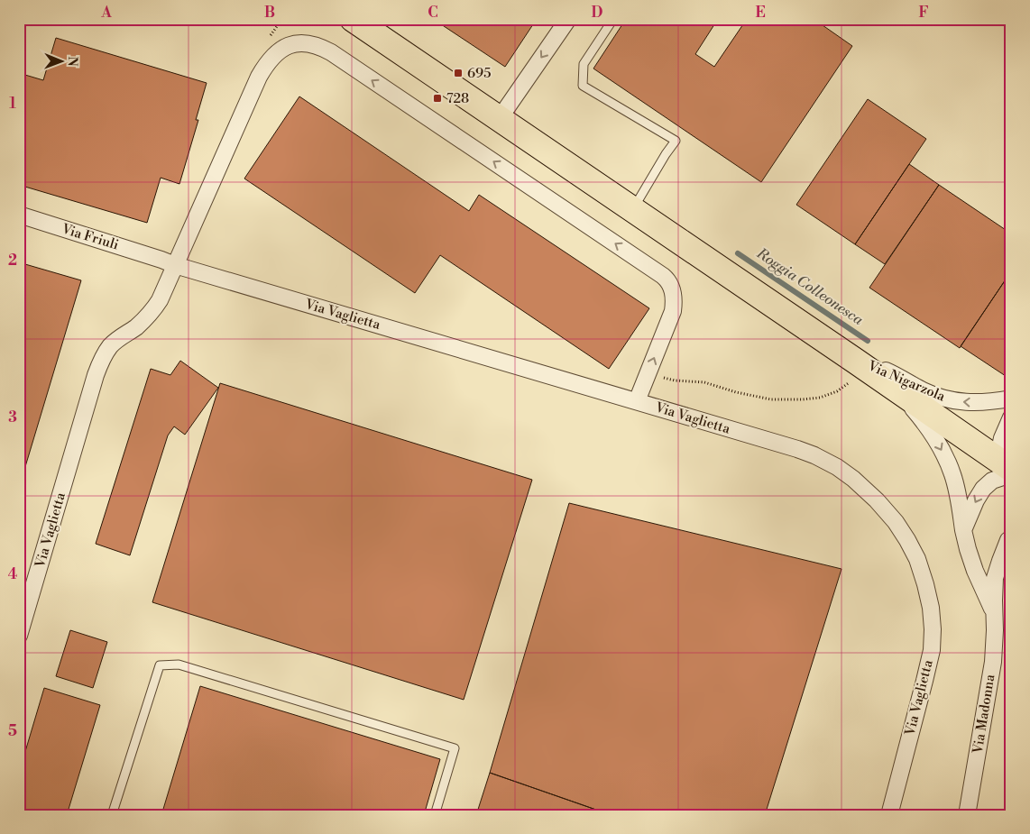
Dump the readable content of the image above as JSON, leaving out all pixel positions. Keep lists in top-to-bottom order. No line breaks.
{"streets":{"street":["Via Friuli","Via Vaglietta","Via Nigarzola","Via Madonna"]},"crossings":[["Via Friuli","Via Vaglietta"]],"one_way":["Via Nigarzola"],"water":["Roggia Colleonesca"],"places":{"transit":["695","728"]},"north":"right","grid":{"columns":["A","B","C","D","E","F"],"rows":["1","2","3","4","5"]}}
